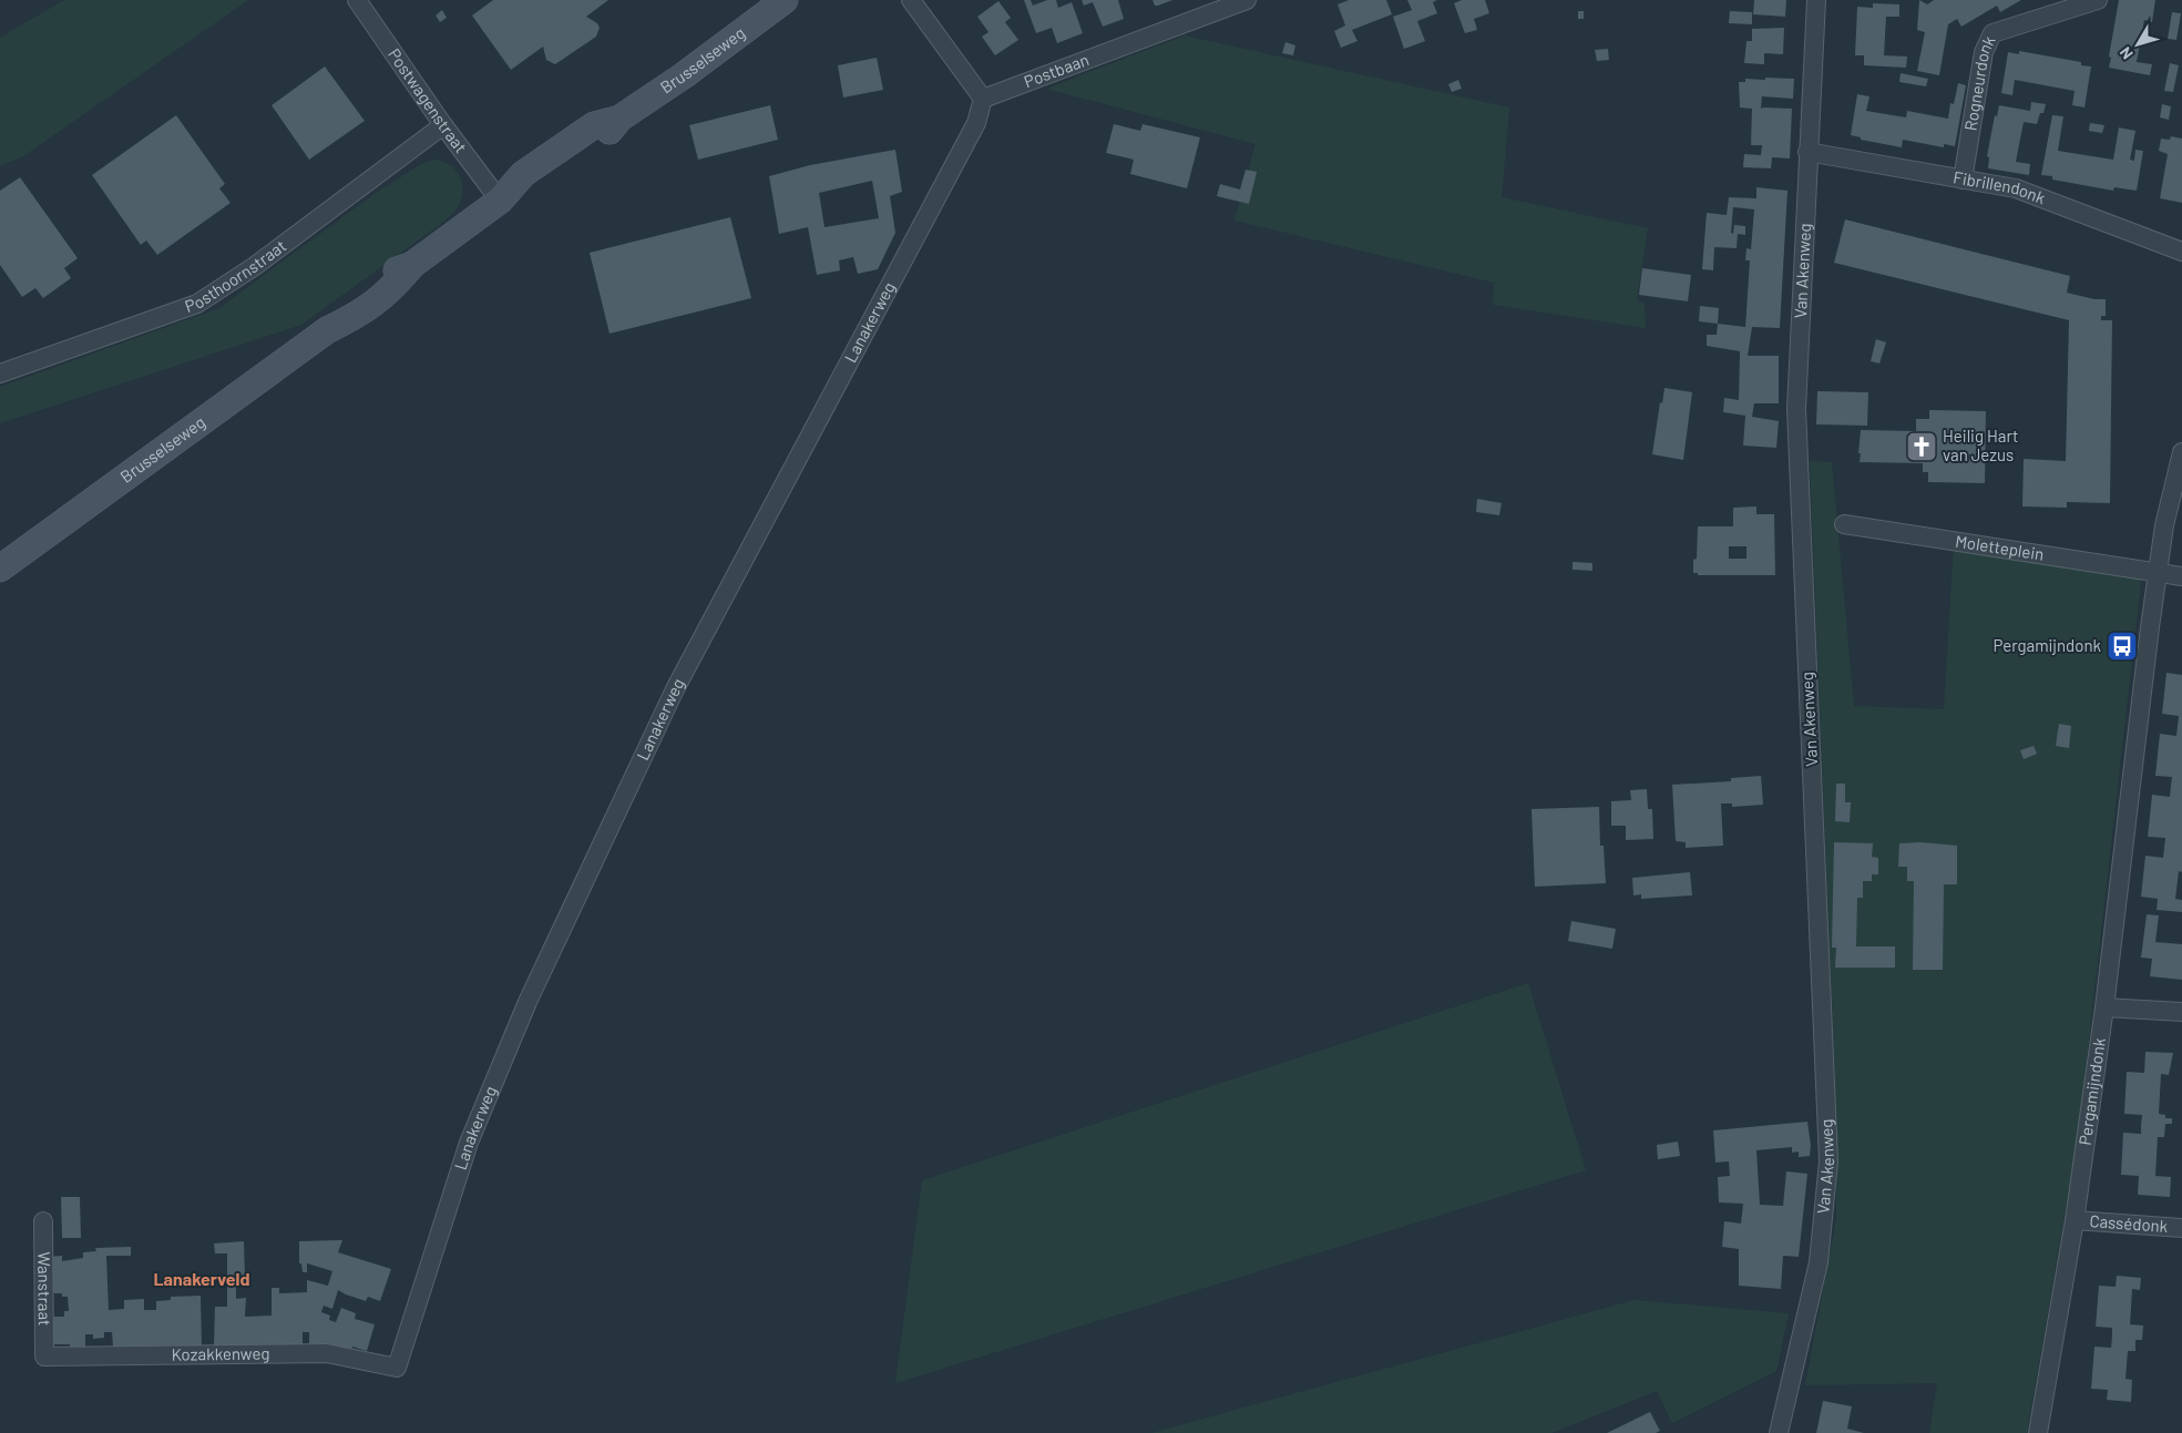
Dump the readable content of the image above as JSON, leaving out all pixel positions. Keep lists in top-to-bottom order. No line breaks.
{"streets":{"street":["Brusselseweg","Postbaan","Rogneurdonk","Postwagenstraat","Fibrillendonk","Van Akenweg","Posthoornstraat","Lanakerweg","Moletteplein","Pergamijndonk","Cassédonk","Wanstraat","Kozakkenweg"]},"crossings":[["Brusselseweg","Postwagenstraat"],["Postbaan","Lanakerweg"],["Rogneurdonk","Fibrillendonk"],["Postwagenstraat","Posthoornstraat"],["Fibrillendonk","Van Akenweg"],["Lanakerweg","Kozakkenweg"],["Moletteplein","Pergamijndonk"],["Pergamijndonk","Cassédonk"],["Wanstraat","Kozakkenweg"]],"districts":["Lanakerveld"],"places":{"church":["Heilig Hart van Jezus"],"bus stop":["Pergamijndonk"]},"north":"bottom left"}
